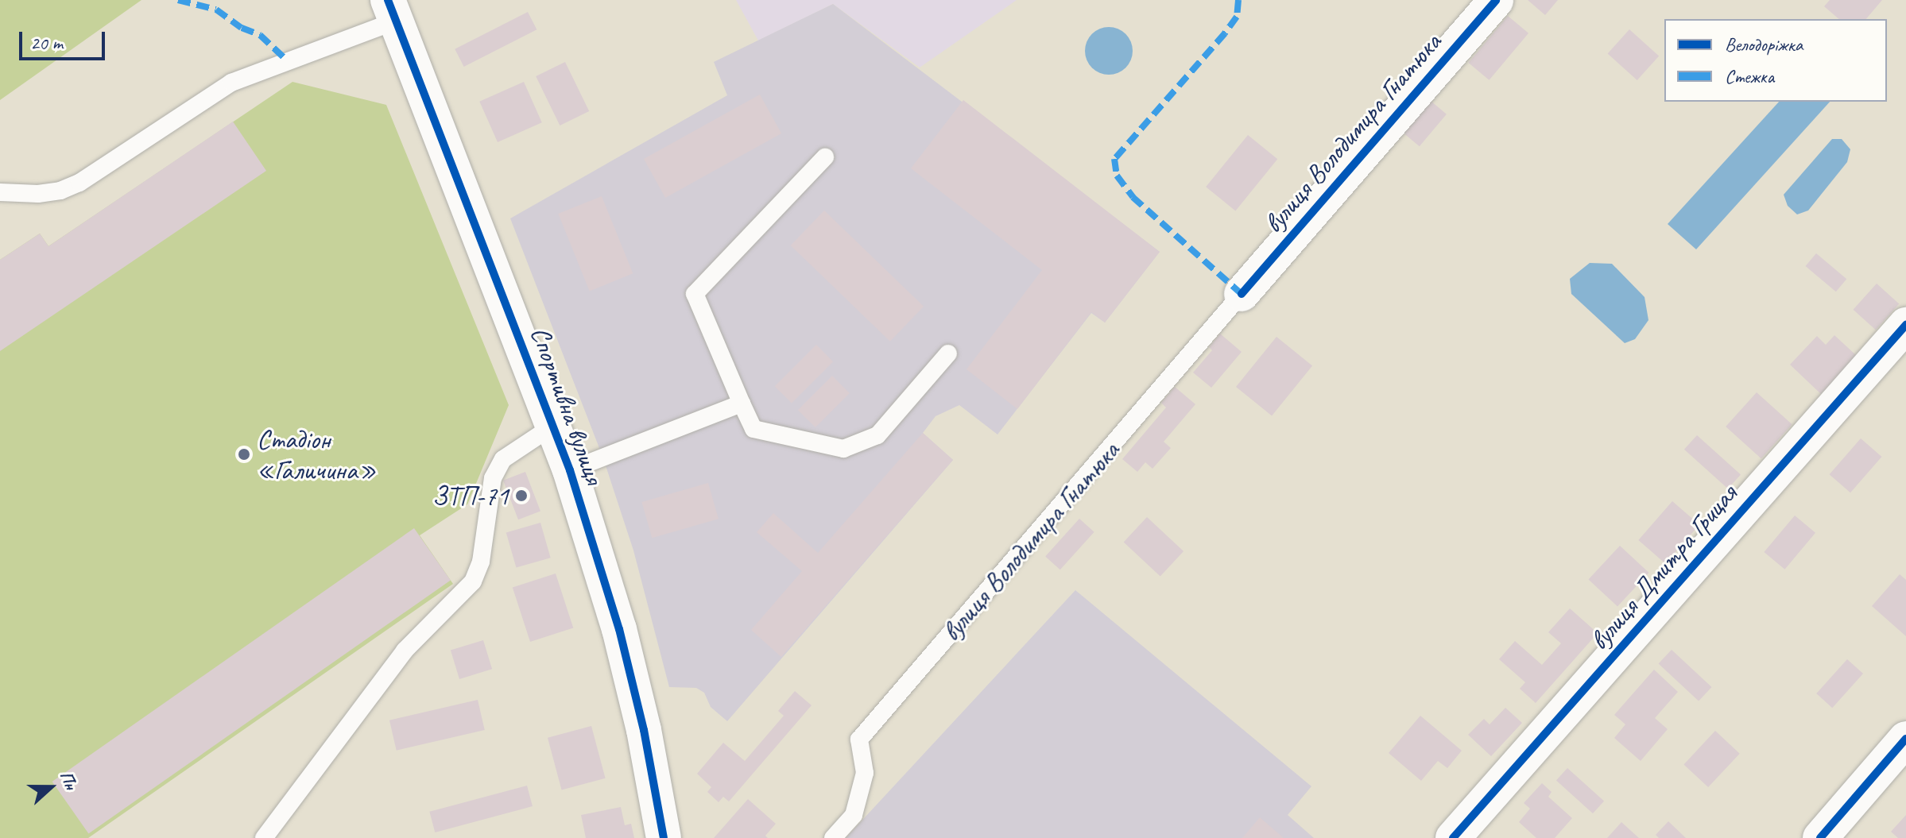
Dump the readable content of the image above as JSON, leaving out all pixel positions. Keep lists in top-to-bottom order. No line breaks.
{"streets":{"street":["вулиця Володимира Гнатюка","Спортивна вулиця","вулиця Дмитра Грицая"]},"places":["Стадіон «Галичина»","ЗТП-71"],"legend":["Велодоріжка","Стежка"],"scale_bar":"20 m","north":"right"}
